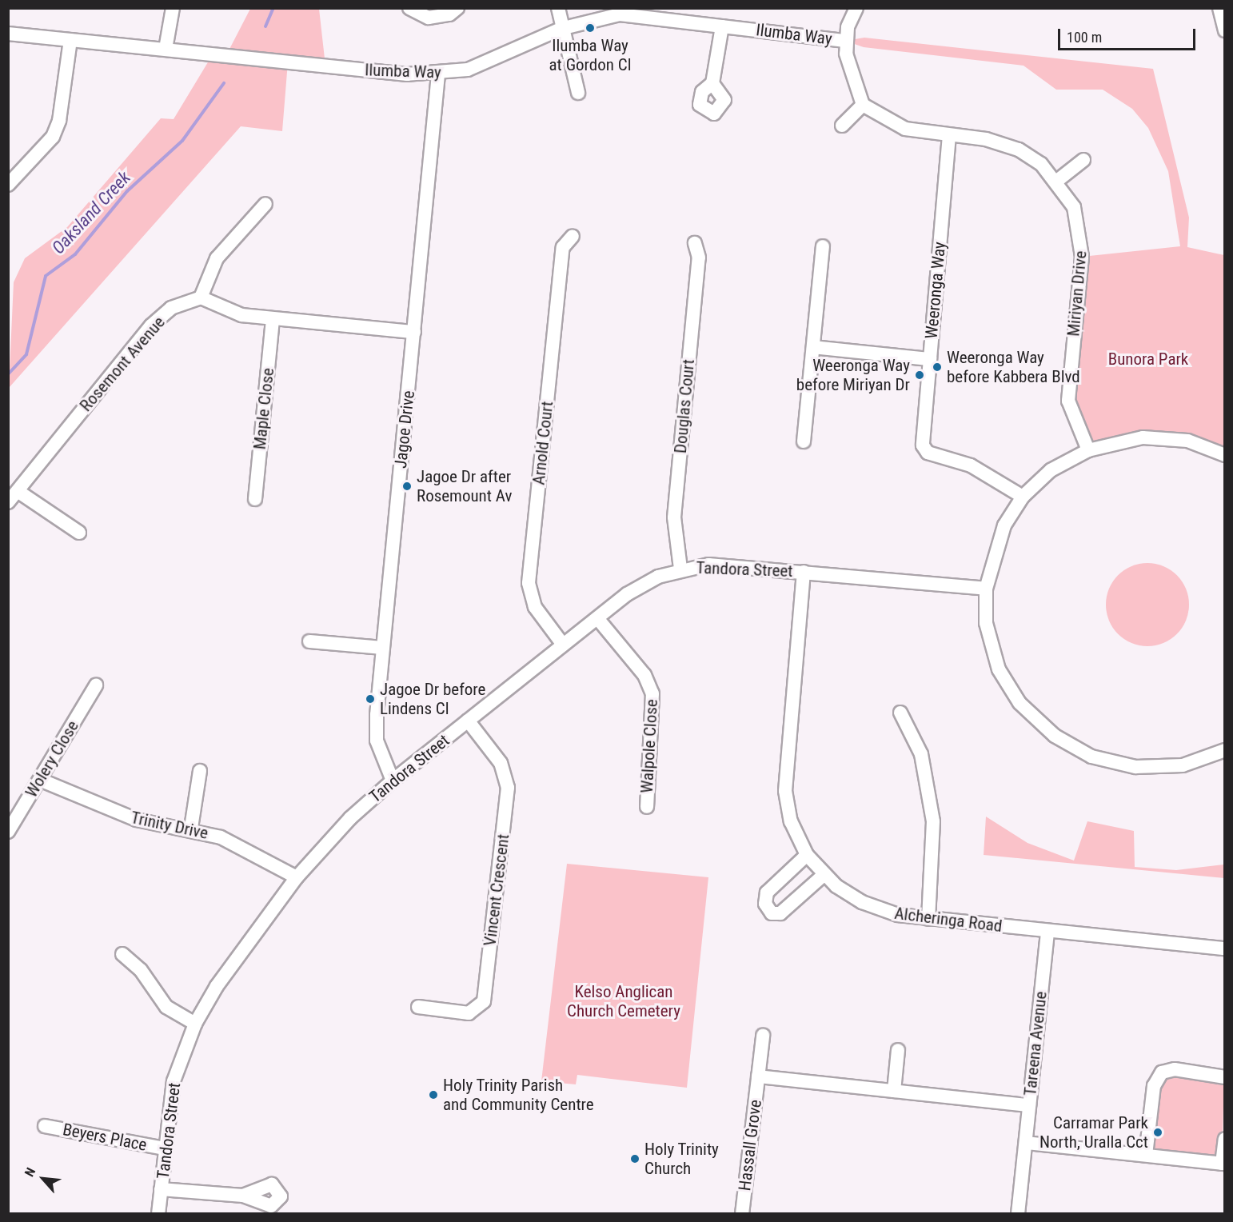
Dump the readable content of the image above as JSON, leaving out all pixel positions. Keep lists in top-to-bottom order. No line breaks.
{"streets":{"street":["Ilumba Way","Weeronga Way","Miriyan Drive","Rosemont Avenue","Douglas Court","Maple Close","Jagoe Drive","Arnold Court","Tandora Street","Walpole Close","Wolery Close","Trinity Drive","Vincent Crescent","Alcheringa Road","Tareena Avenue","Beyers Place","Hassall Grove"]},"crossings":[["Ilumba Way","Jagoe Drive"],["Weeronga Way","Miriyan Drive"],["Douglas Court","Tandora Street"],["Jagoe Drive","Tandora Street"],["Arnold Court","Tandora Street"],["Tandora Street","Walpole Close"],["Tandora Street","Trinity Drive"],["Tandora Street","Vincent Crescent"],["Tandora Street","Alcheringa Road"],["Tandora Street","Beyers Place"],["Wolery Close","Trinity Drive"],["Alcheringa Road","Tareena Avenue"],["Tareena Avenue","Hassall Grove"]],"water":["Oaksland Creek"],"parks":["Bunora Park","Kelso Anglican Church Cemetery"],"places":["Ilumba Way at Gordon Cl","Weeronga Way before Kabbera Blvd","Weeronga Way before Miriyan Dr","Jagoe Dr after Rosemount Av","Jagoe Dr before Lindens Cl","Holy Trinity Parish and Community Centre","Carramar Park North, Uralla Cct","Holy Trinity Church"],"scale_bar":"100 m","north":"top left"}
